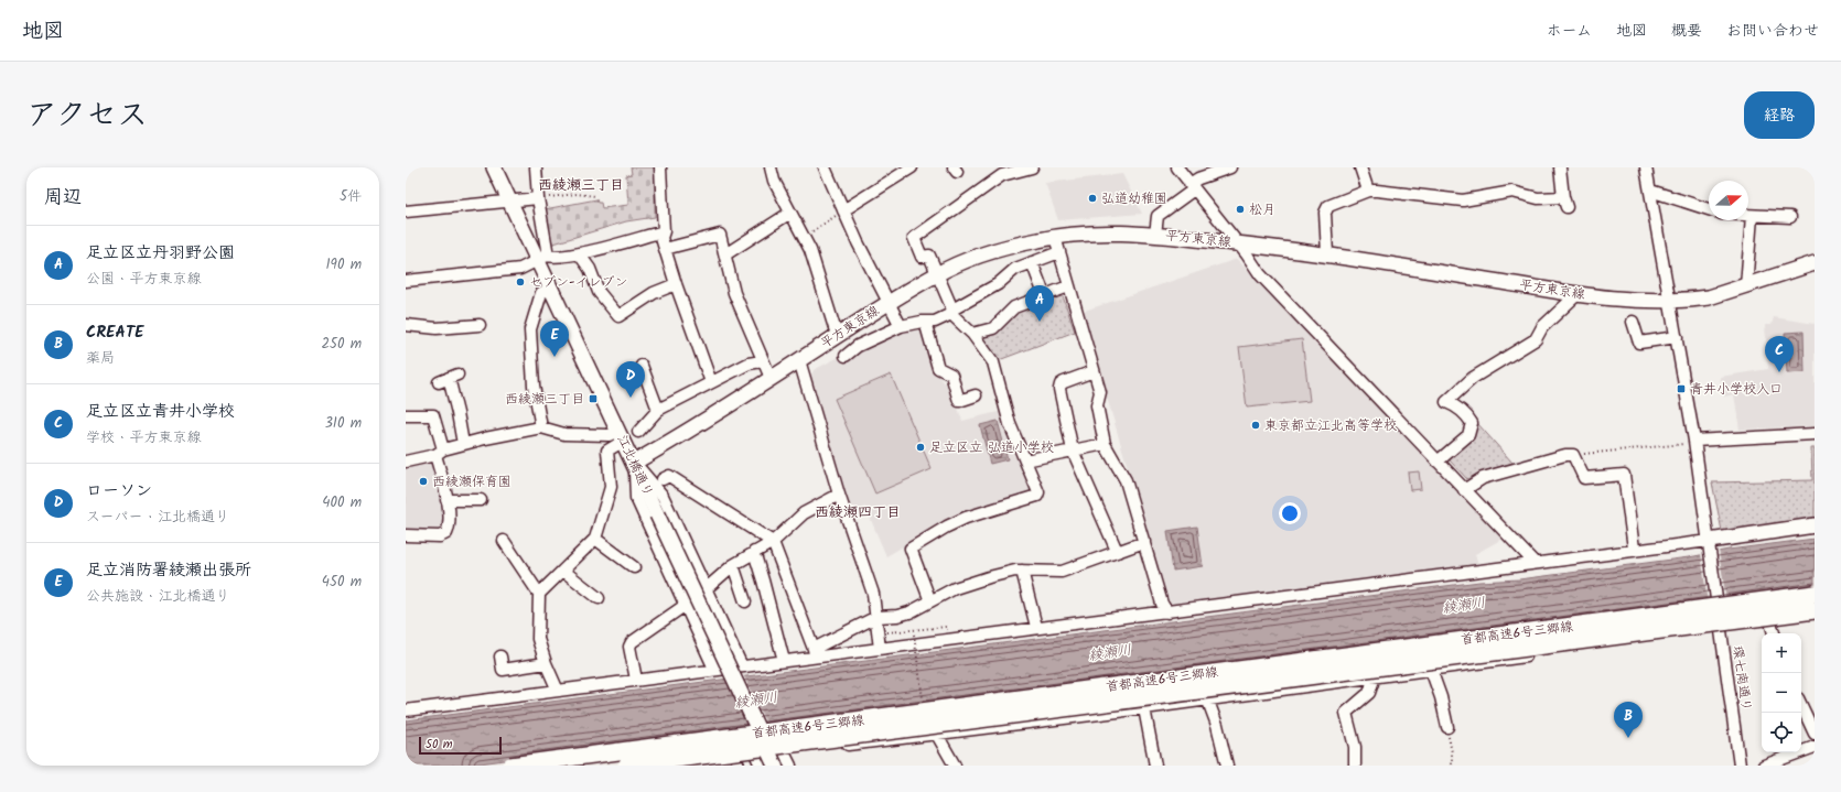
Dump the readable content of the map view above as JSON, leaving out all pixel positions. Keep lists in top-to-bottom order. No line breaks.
{"streets":{"highway":["首都高速6号三郷線"],"main road":["平方東京線","江北橋通り"],"street":["環七南通り"]},"crossings":[["平方東京線","江北橋通り"],["平方東京線","環七南通り"]],"districts":["西綾瀬三丁目","西綾瀬四丁目"],"water":["綾瀬川"],"places":{"other":["弘道幼稚園","松月","セブン-イレブン","東京都立江北高等学校","足立区立 弘道小学校","西綾瀬保育園"],"transit":["青井小学校入口","西綾瀬三丁目"]},"scale_bar":"50 m","north":"right","page":{"header":"地図","nav":["ホーム","地図","概要","お問い合わせ"],"title":"アクセス","buttons":"経路","heading":["周辺","5件"],"list":[{"mark":"A","name":"足立区立丹羽野公園","note":"公園 · 平方東京線","value":"190 m"},{"mark":"B","name":"CREATE","note":"薬局","value":"250 m"},{"mark":"C","name":"足立区立青井小学校","note":"学校 · 平方東京線","value":"310 m"},{"mark":"D","name":"ローソン","note":"スーパー · 江北橋通り","value":"400 m"},{"mark":"E","name":"足立消防署綾瀬出張所","note":"公共施設 · 江北橋通り","value":"450 m"}],"pins":["A","E","C","D","B"],"map_buttons":["+","−"],"scale":"50 m"}}
